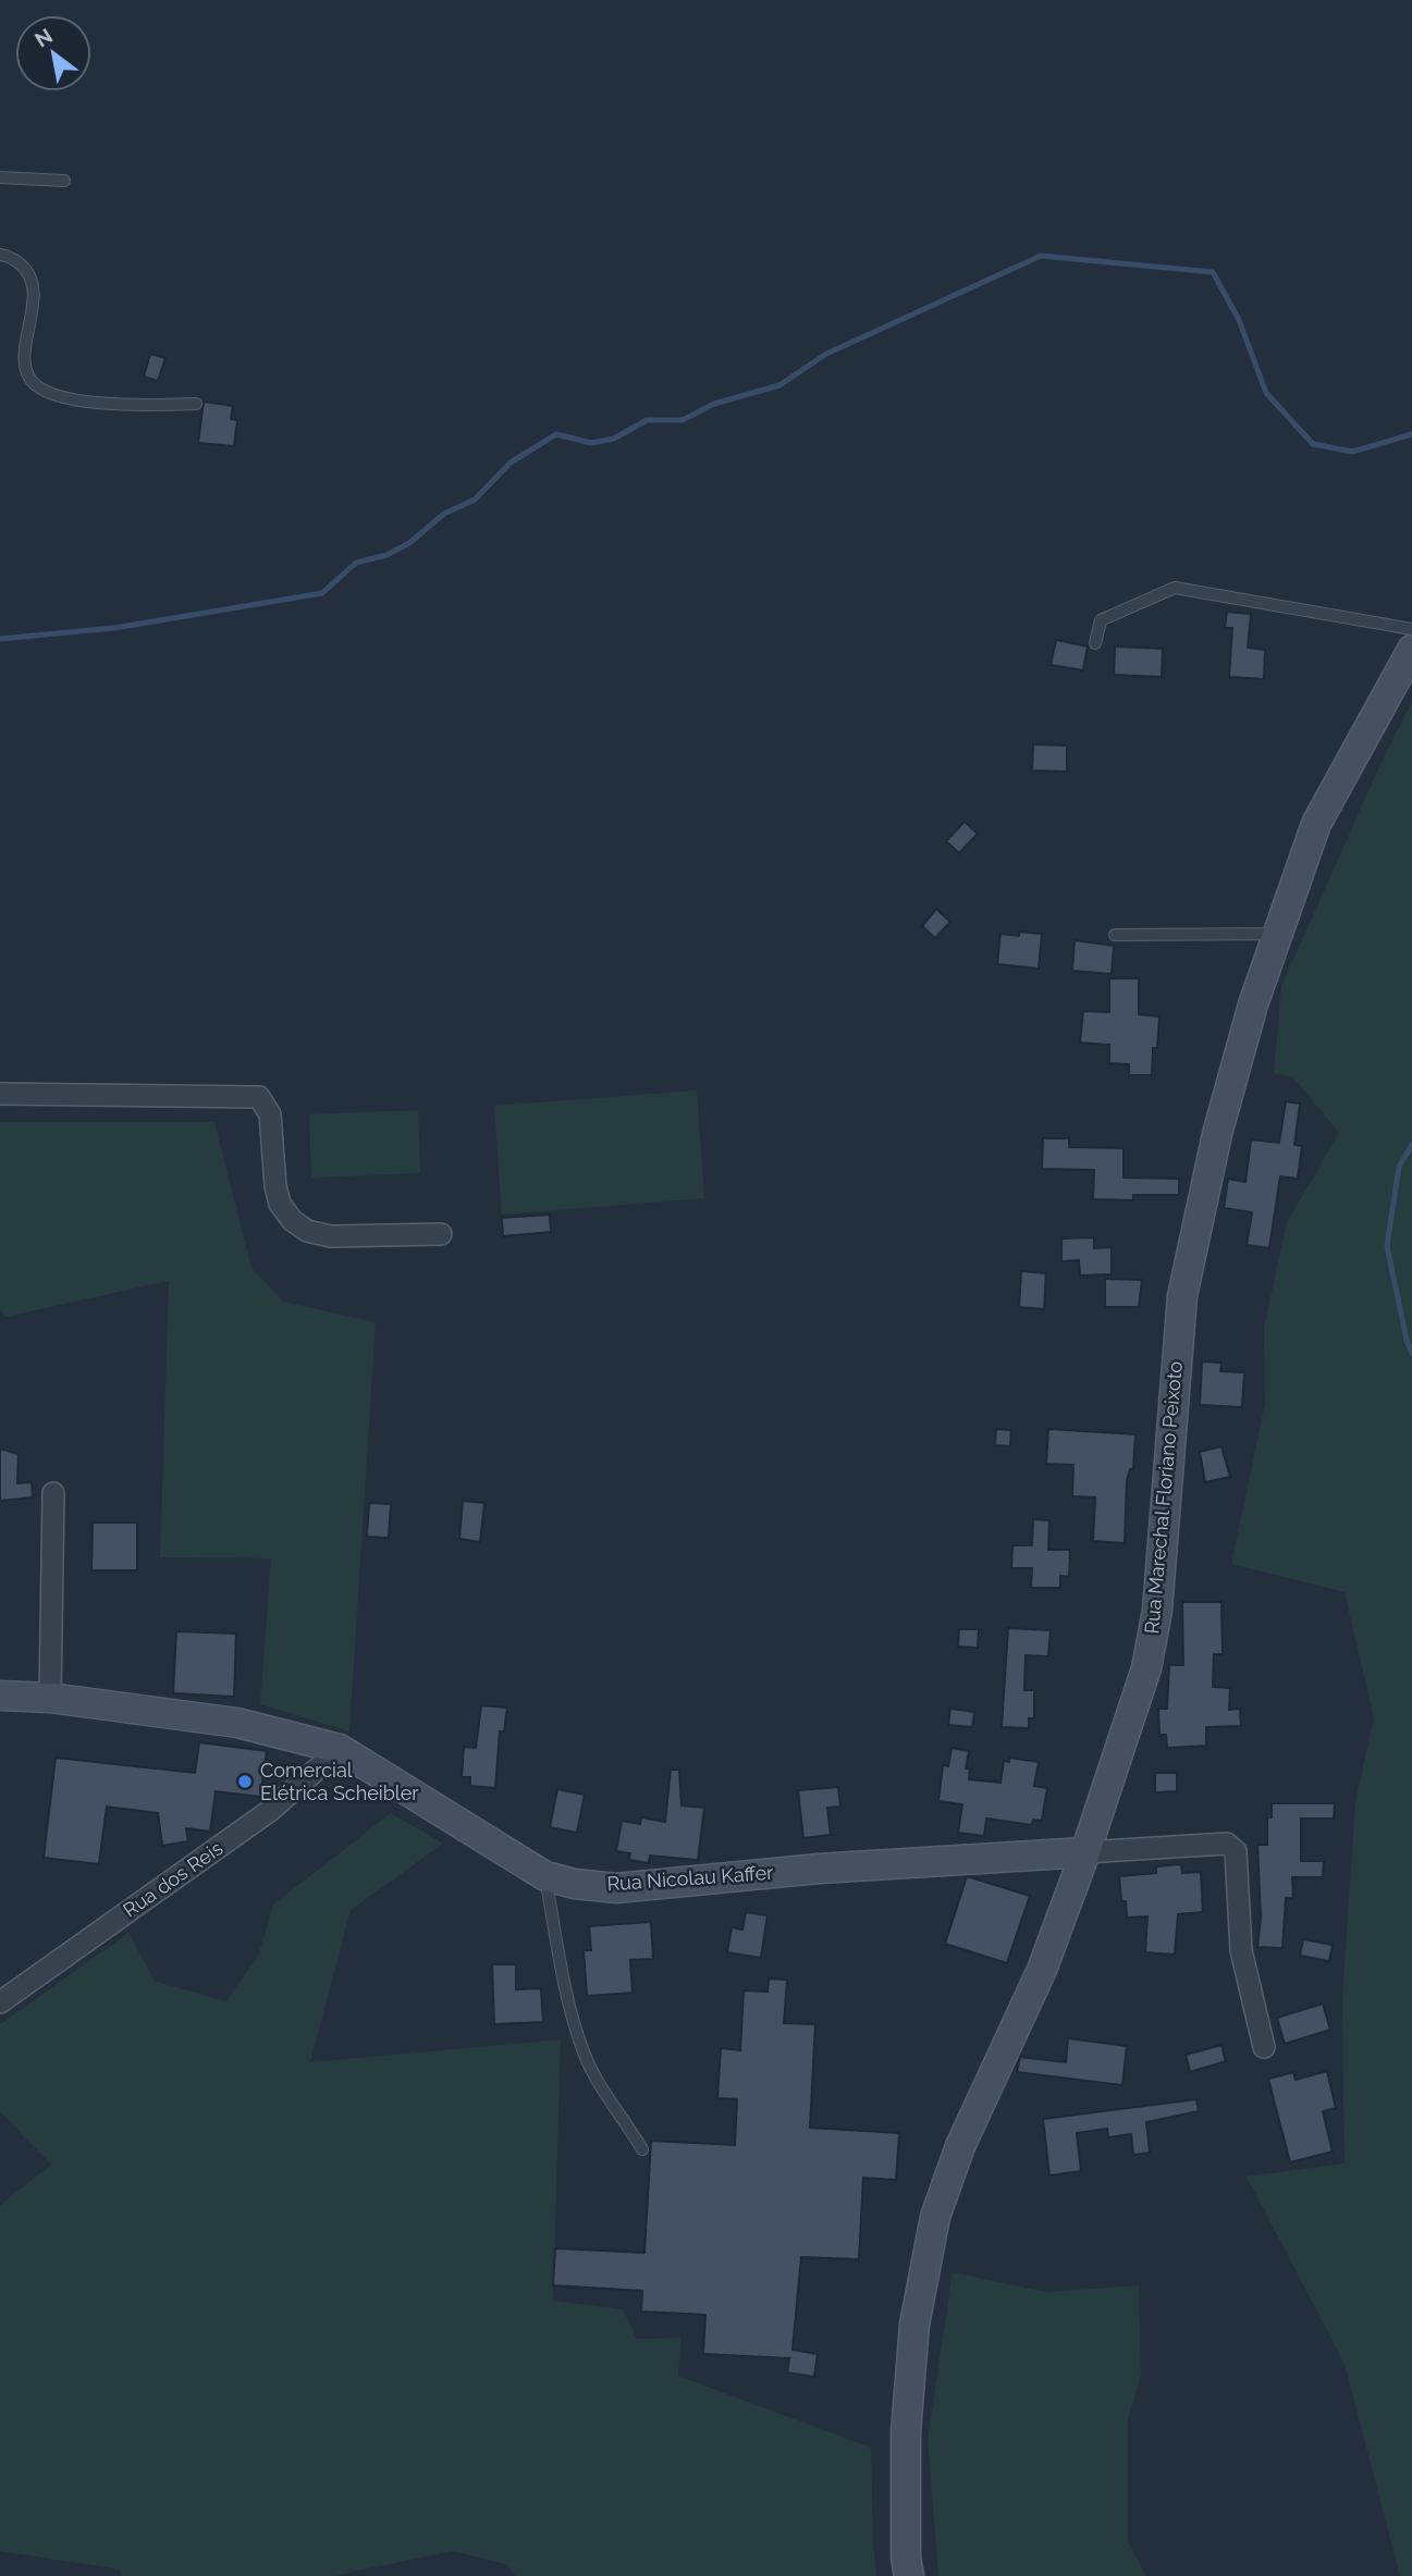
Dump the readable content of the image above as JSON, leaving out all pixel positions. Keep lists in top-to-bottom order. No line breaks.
{"streets":{"main road":["Rua Marechal Floriano Peixoto","Rua Nicolau Kaffer"],"street":["Rua dos Reis"]},"crossings":[["Rua Marechal Floriano Peixoto","Rua Nicolau Kaffer"],["Rua Nicolau Kaffer","Rua dos Reis"]],"places":["Comercial Elétrica Scheibler"],"north":"top left"}
